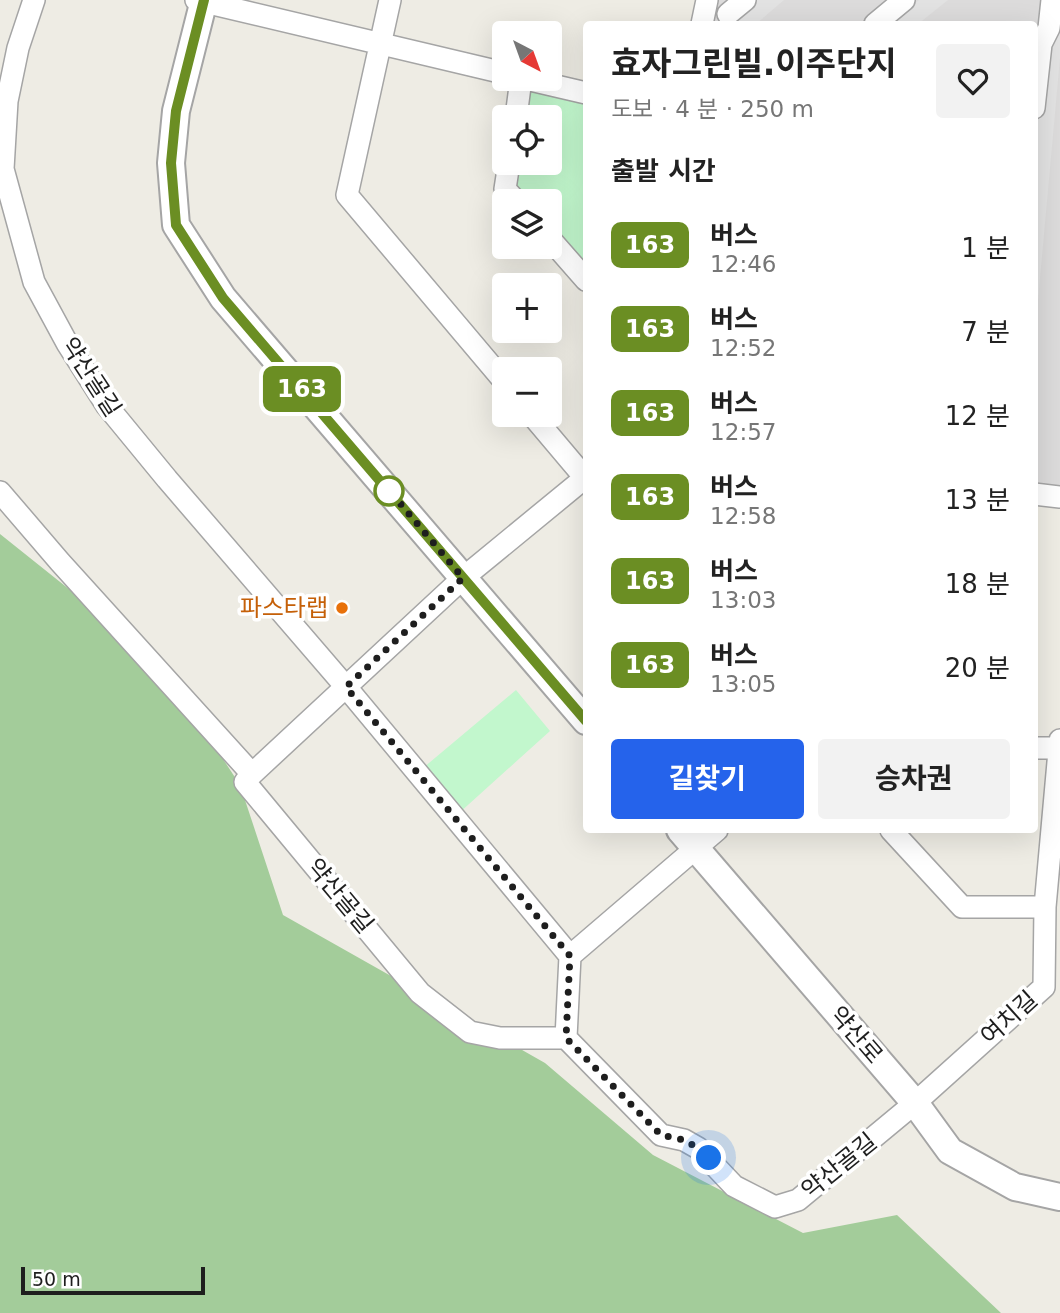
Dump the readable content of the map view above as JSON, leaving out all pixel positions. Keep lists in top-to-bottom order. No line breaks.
{"streets":{"street":["약산골길","여치길","약산로"]},"crossings":[["약산골길","여치길"],["약산골길","약산로"],["여치길","약산로"]],"places":["파스타랩"],"lines":["bus line 163"],"scale_bar":"50 m","north":"bottom right","page":{"on_map":"163","map_buttons":["+","−"],"heading":[["효자그린빌.이주단지","도보 · 4 분 · 250 m"],"출발 시간"],"list":[{"mark":"163","name":"버스","note":"12:46","value":"1 분"},{"mark":"163","name":"버스","note":"12:52","value":"7 분"},{"mark":"163","name":"버스","note":"12:57","value":"12 분"},{"mark":"163","name":"버스","note":"12:58","value":"13 분"},{"mark":"163","name":"버스","note":"13:03","value":"18 분"},{"mark":"163","name":"버스","note":"13:05","value":"20 분"}],"buttons":["길찾기","승차권"],"scale":"50 m"}}
